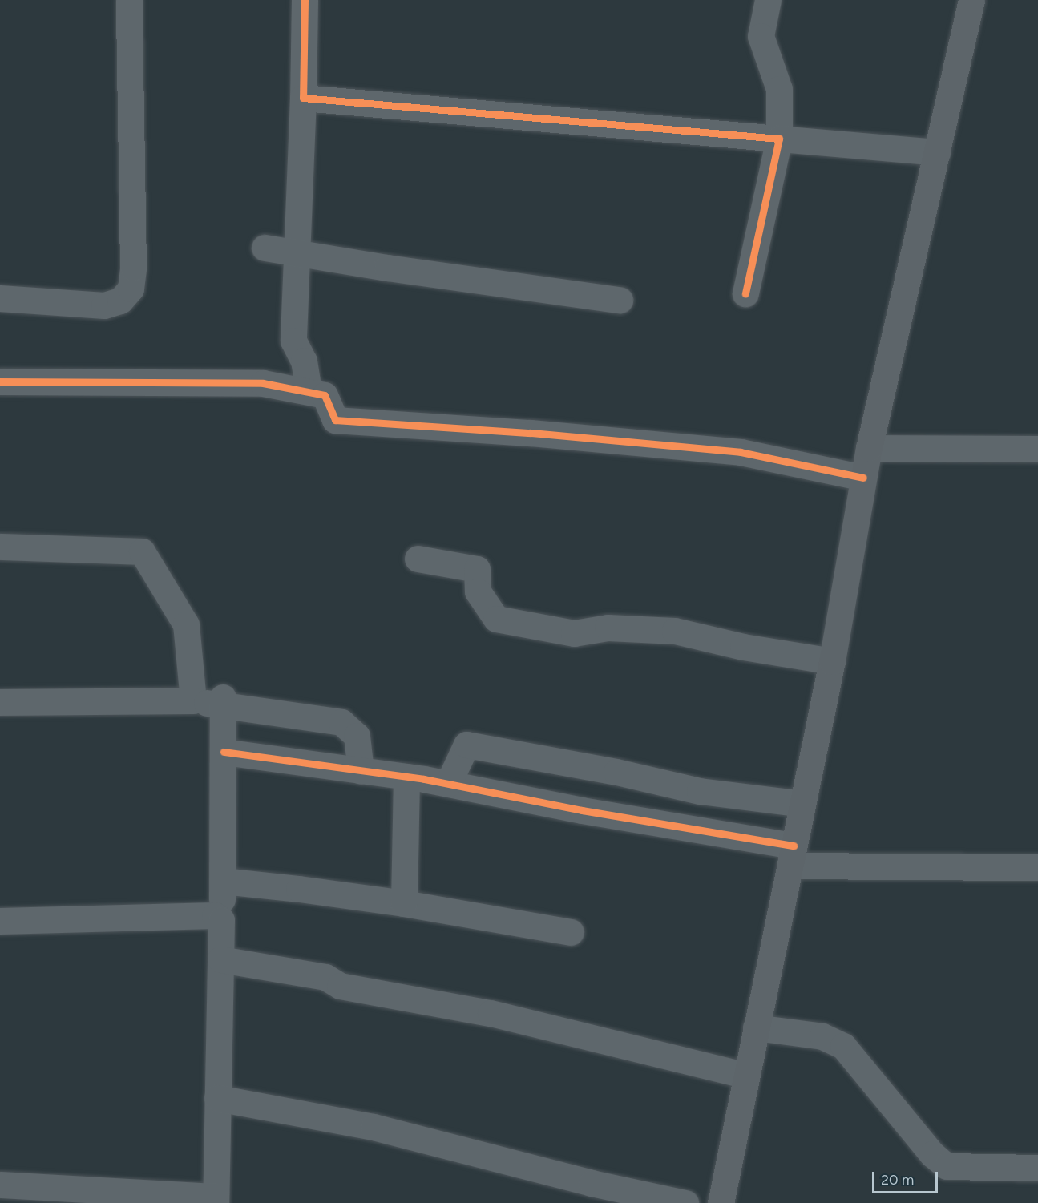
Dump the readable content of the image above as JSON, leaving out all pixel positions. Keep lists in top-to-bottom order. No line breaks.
{"scale_bar":"20 m"}
